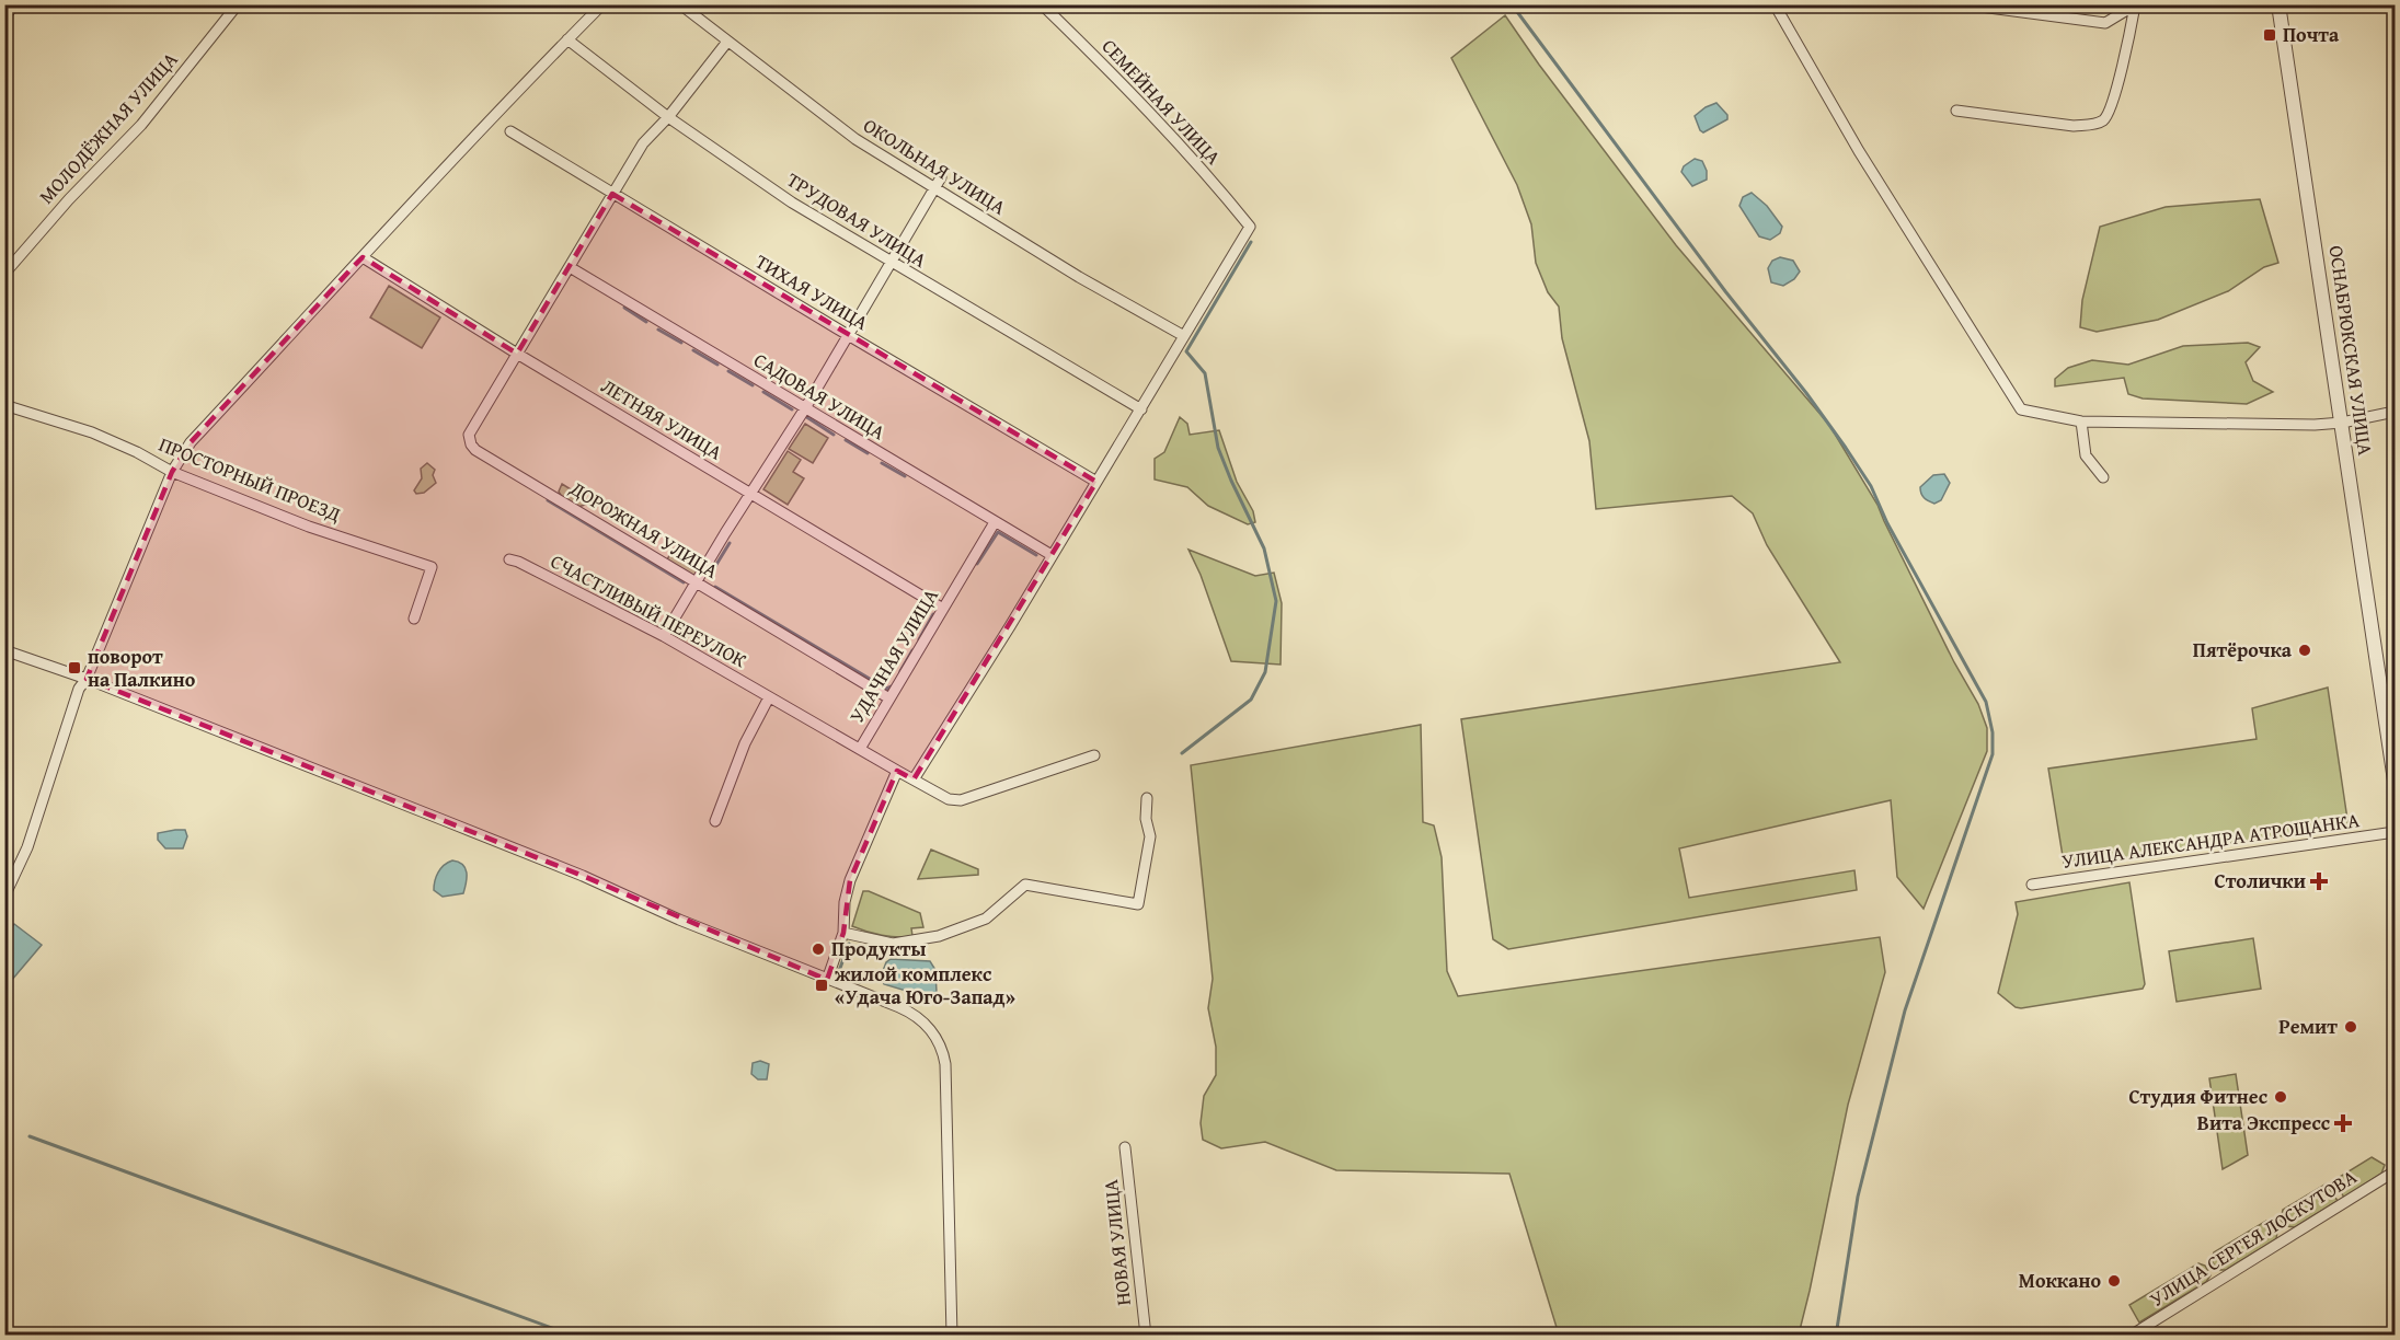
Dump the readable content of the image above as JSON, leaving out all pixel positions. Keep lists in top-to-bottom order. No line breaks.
{"streets":{"street":["СЕМЕЙНАЯ УЛИЦА","МОЛОДЁЖНАЯ УЛИЦА","ОКОЛЬНАЯ УЛИЦА","ТРУДОВАЯ УЛИЦА","ТИХАЯ УЛИЦА","ОСНАБРЮКСКАЯ УЛИЦА","САДОВАЯ УЛИЦА","ЛЕТНЯЯ УЛИЦА","ПРОСТОРНЫЙ ПРОЕЗД","ДОРОЖНАЯ УЛИЦА","СЧАСТЛИВЫЙ ПЕРЕУЛОК","УДАЧНАЯ УЛИЦА","УЛИЦА АЛЕКСАНДРА АТРОЩАНКА","УЛИЦА СЕРГЕЯ ЛОСКУТОВА","НОВАЯ УЛИЦА"]},"crossings":[["СЕМЕЙНАЯ УЛИЦА","ОКОЛЬНАЯ УЛИЦА"],["ОКОЛЬНАЯ УЛИЦА","ДОРОЖНАЯ УЛИЦА"],["ТРУДОВАЯ УЛИЦА","ДОРОЖНАЯ УЛИЦА"],["ТИХАЯ УЛИЦА","ДОРОЖНАЯ УЛИЦА"],["САДОВАЯ УЛИЦА","ДОРОЖНАЯ УЛИЦА"],["САДОВАЯ УЛИЦА","УДАЧНАЯ УЛИЦА"],["ЛЕТНЯЯ УЛИЦА","ДОРОЖНАЯ УЛИЦА"],["ЛЕТНЯЯ УЛИЦА","УДАЧНАЯ УЛИЦА"],["ДОРОЖНАЯ УЛИЦА","УДАЧНАЯ УЛИЦА"],["СЧАСТЛИВЫЙ ПЕРЕУЛОК","УДАЧНАЯ УЛИЦА"]],"places":{"transit":["Почта","поворот на Палкино","жилой комплекс «Удача Юго-Запад»"],"other":["Пятёрочка","Продукты","Ремит","Студия Фитнес","Моккано"],"health":["Столички","Вита Экспресс"]}}
